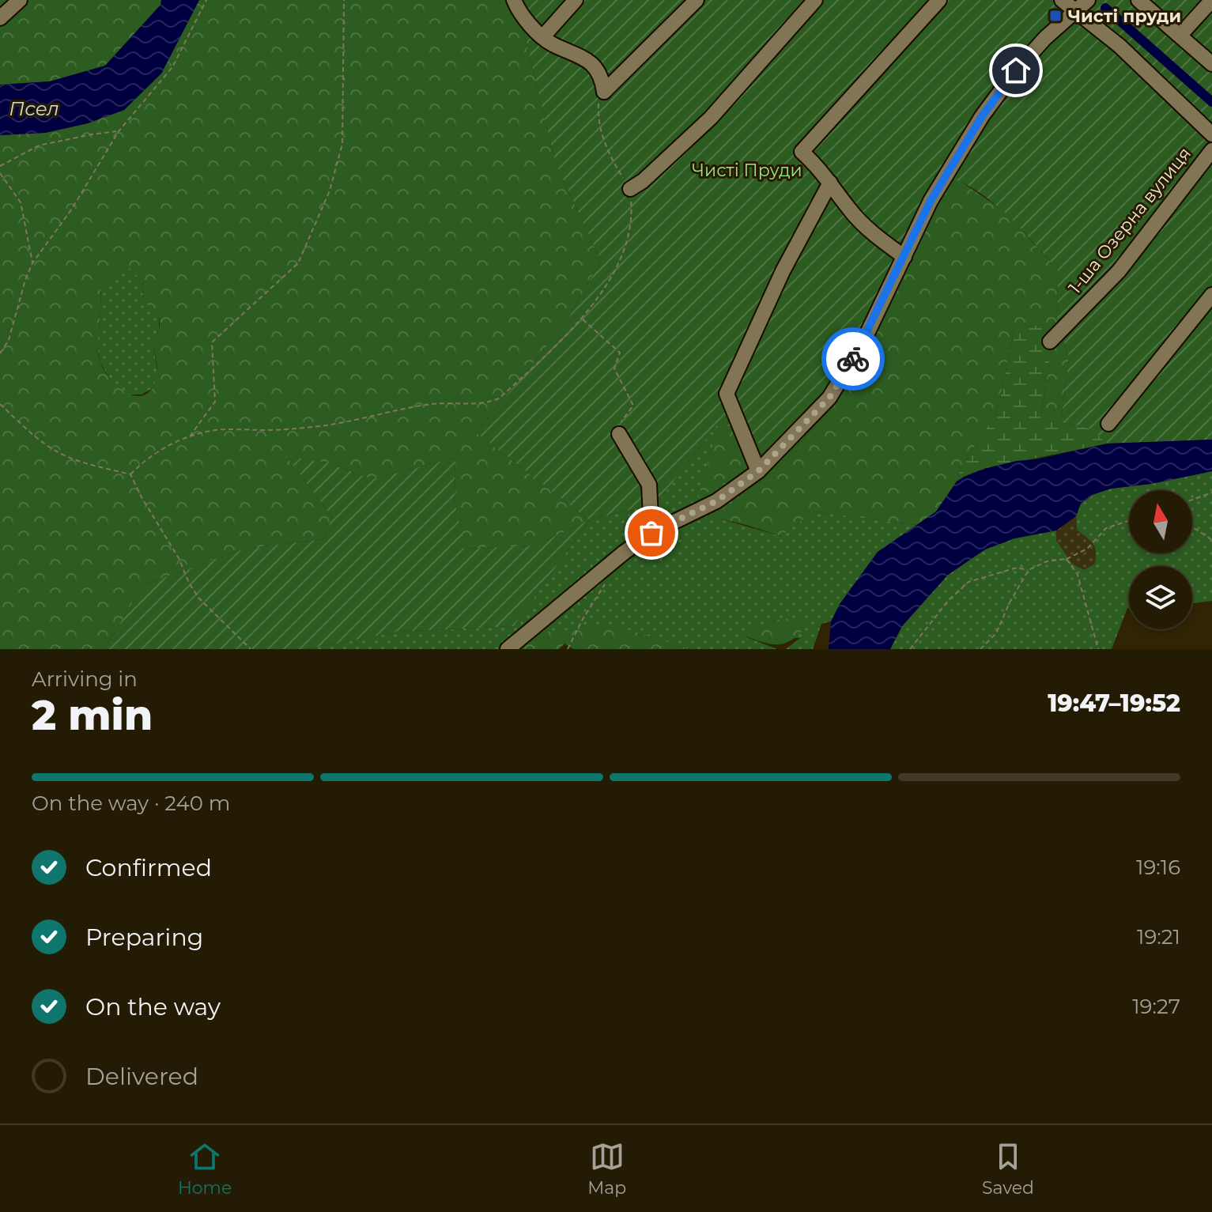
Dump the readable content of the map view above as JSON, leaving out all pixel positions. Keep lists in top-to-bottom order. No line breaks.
{"streets":{"street":["1-ша Озерна вулиця"]},"water":["Псел"],"parks":["Чисті Пруди"],"places":{"transit":["Чисті пруди"]},"north":"top","page":{"heading":["2 min","Arriving in","19:47–19:52"],"bar":"On the way · 240 m","list":[["Confirmed","19:16"],["Preparing","19:21"],["On the way","19:27"],"Delivered"],"tabs":["Home","Map","Saved"]}}
